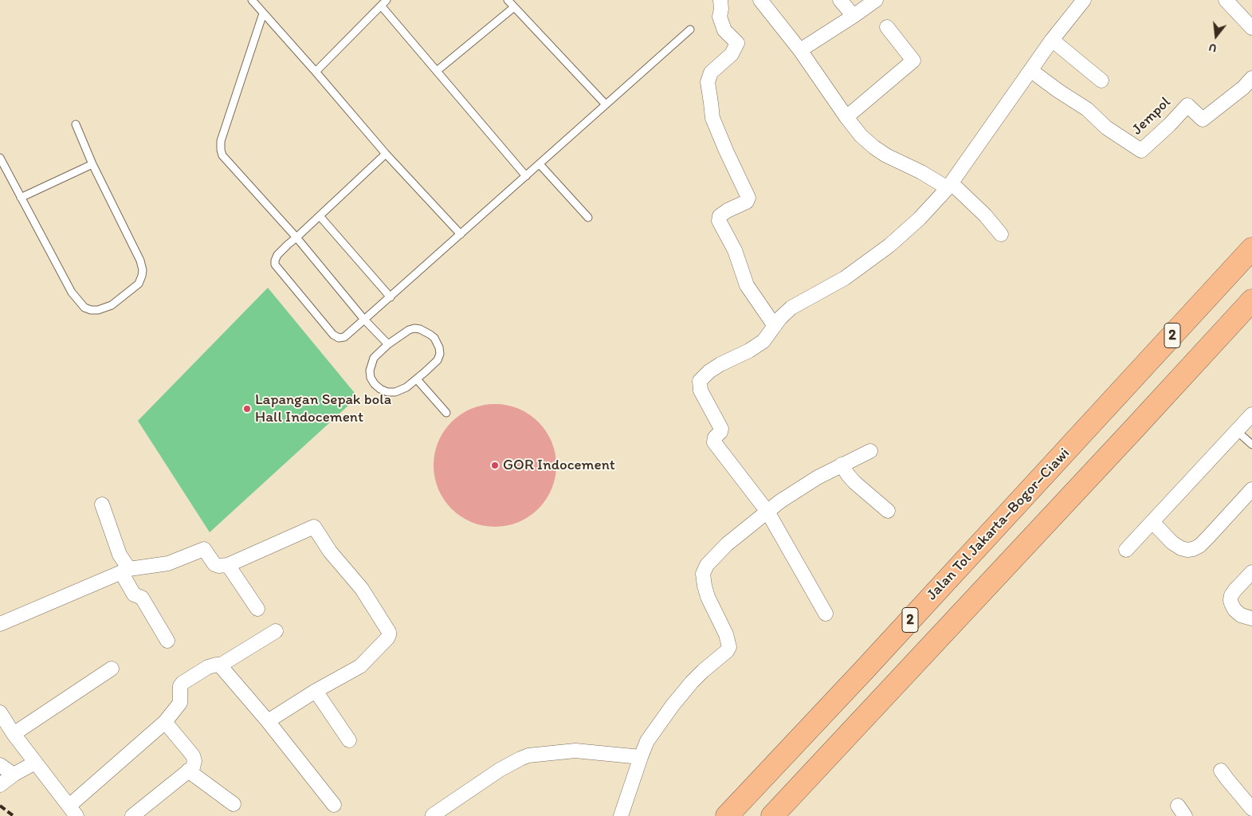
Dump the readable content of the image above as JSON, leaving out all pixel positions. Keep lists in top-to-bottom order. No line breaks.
{"streets":{"highway":["2","Jalan Tol Jakarta–Bogor–Ciawi"],"street":["Jempol"]},"places":["Lapangan Sepak bola Hall Indocement","GOR Indocement"],"north":"bottom"}
